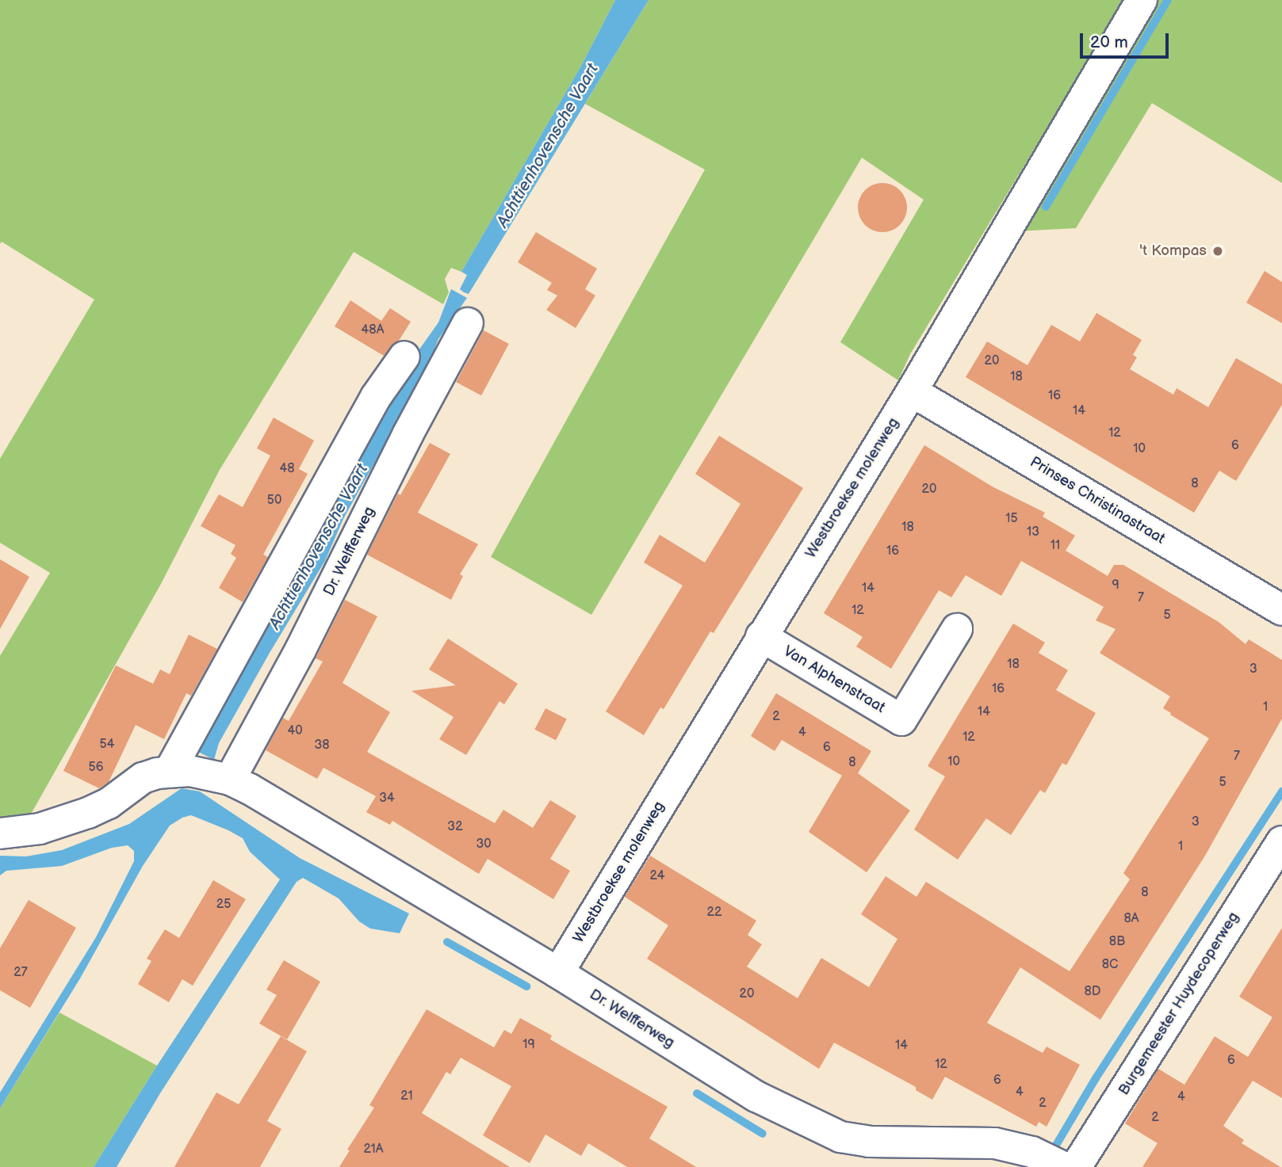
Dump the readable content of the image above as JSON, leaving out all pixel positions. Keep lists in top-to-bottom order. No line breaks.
{"streets":{"street":["Westbroekse molenweg","Prinses Christinastraat","Dr. Welfferweg","Van Alphenstraat","Burgemeester Huydecoperweg"]},"crossings":[["Westbroekse molenweg","Prinses Christinastraat"],["Westbroekse molenweg","Dr. Welfferweg"],["Westbroekse molenweg","Van Alphenstraat"]],"water":["Achttienhovensche Vaart"],"places":["'t Kompas"],"house_numbers":["48A","20","18","16","14","12","6","10","48","8","20","50","15","18","13","11","16","9","14","7","12","5","18","3","16","1","14","2","40","4","12","54","38","6","7","10","8","56","5","34","3","32","30","1","24","8","25","22","8A","8B","8C","27","8D","20","19","14","6","12","6","4","21","4","2","2","21A"],"scale_bar":"20 m"}
